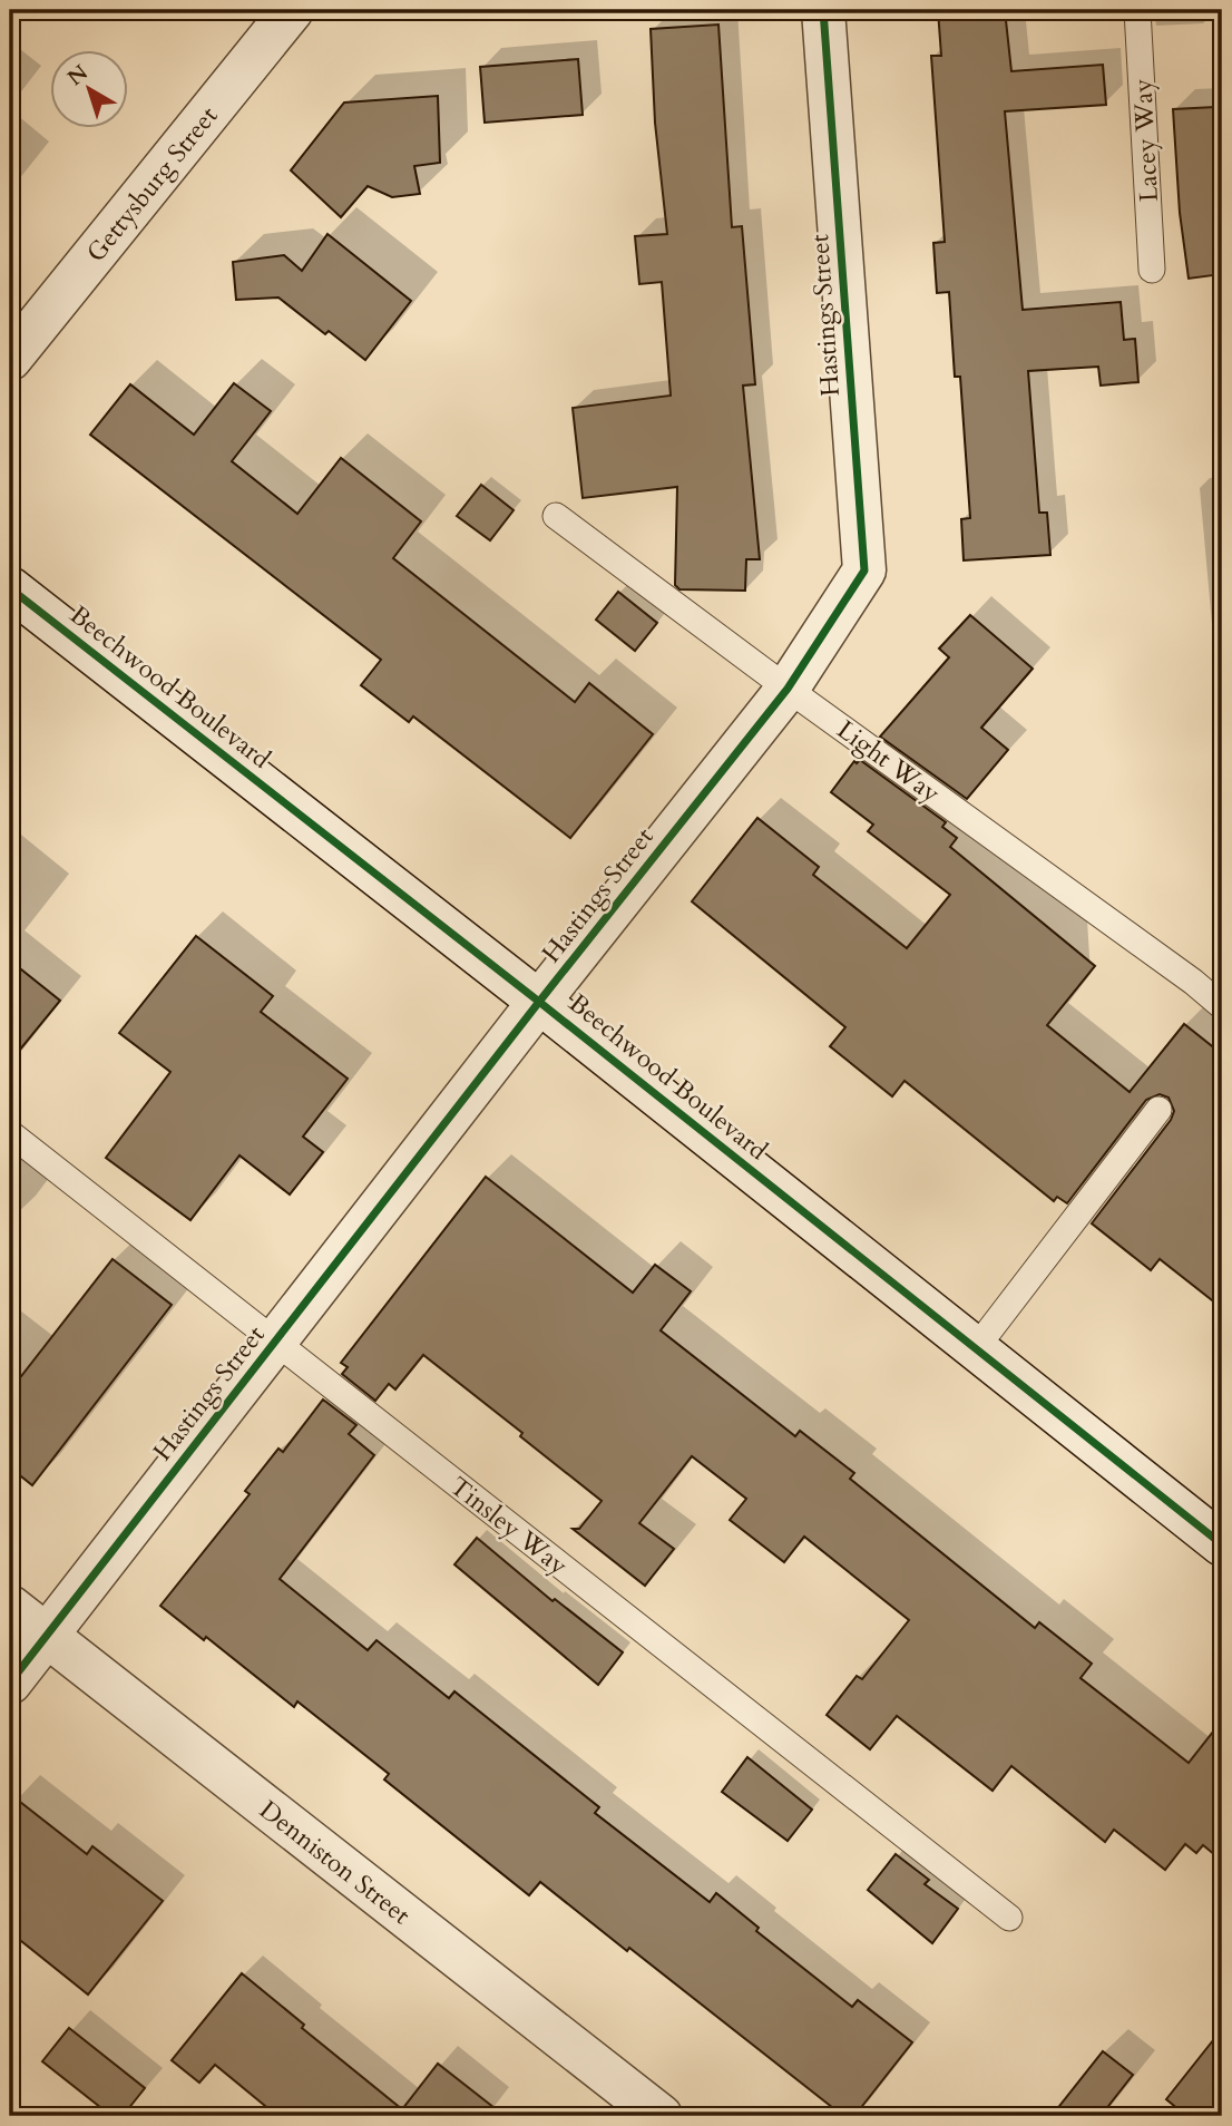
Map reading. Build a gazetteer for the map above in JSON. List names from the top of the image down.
{
  "streets": {
    "street": [
      "Gettysburg Street",
      "Hastings Street",
      "Beechwood Boulevard",
      "Denniston Street"
    ],
    "lane": ["Lacey Way", "Light Way", "Tinsley Way"]
  },
  "crossings": [
    ["Hastings Street", "Beechwood Boulevard"],
    ["Hastings Street", "Light Way"],
    ["Hastings Street", "Tinsley Way"],
    ["Hastings Street", "Denniston Street"]
  ],
  "north": "top left"
}
